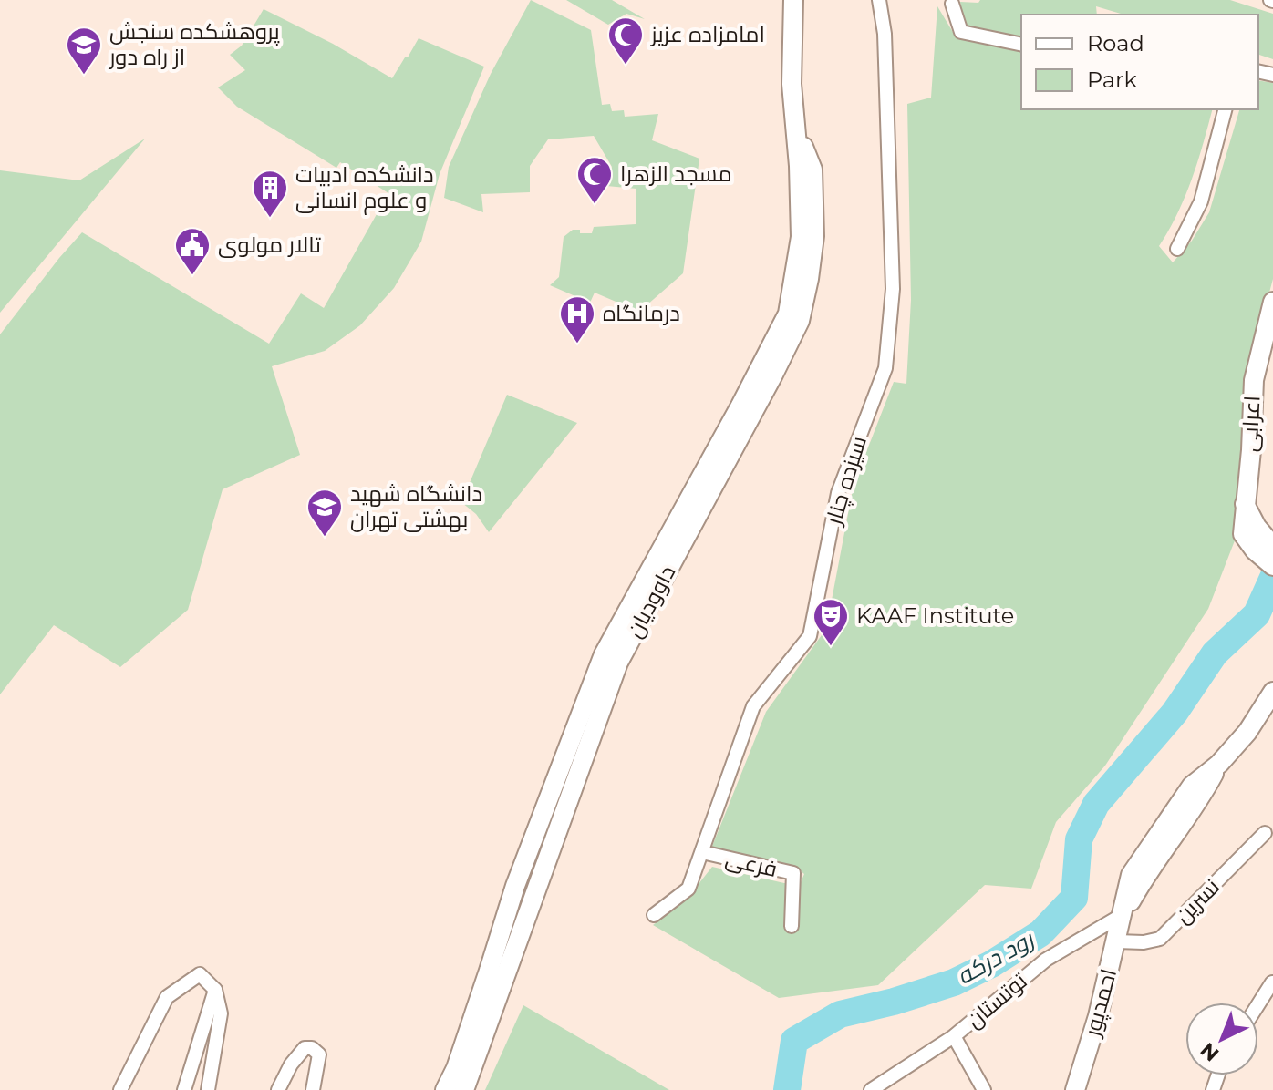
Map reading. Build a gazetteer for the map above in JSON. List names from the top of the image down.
{
  "streets": {
    "street": [
      "اعرابی",
      "سیزده چنار",
      "داوودیان",
      "فرعی",
      "نسرین",
      "توتستان",
      "احمدپور"
    ]
  },
  "crossings": [
    ["سیزده چنار", "فرعی"],
    ["نسرین", "احمدپور"],
    ["توتستان", "احمدپور"]
  ],
  "water": ["رود درکه"],
  "places": {
    "mosque": ["امامزاده عزیز", "مسجد الزهرا"],
    "school or university": ["پروهشکده سنجش از راه دور", "دانشگاه شهید بهشتی تهران"],
    "building": ["دانشکده ادبیات و علوم انسانی"],
    "public building": ["تالار مولوی"],
    "hospital": ["درمانگاه"],
    "theatre": ["KAAF Institute"]
  },
  "legend": ["Road", "Park"],
  "north": "bottom left"
}
